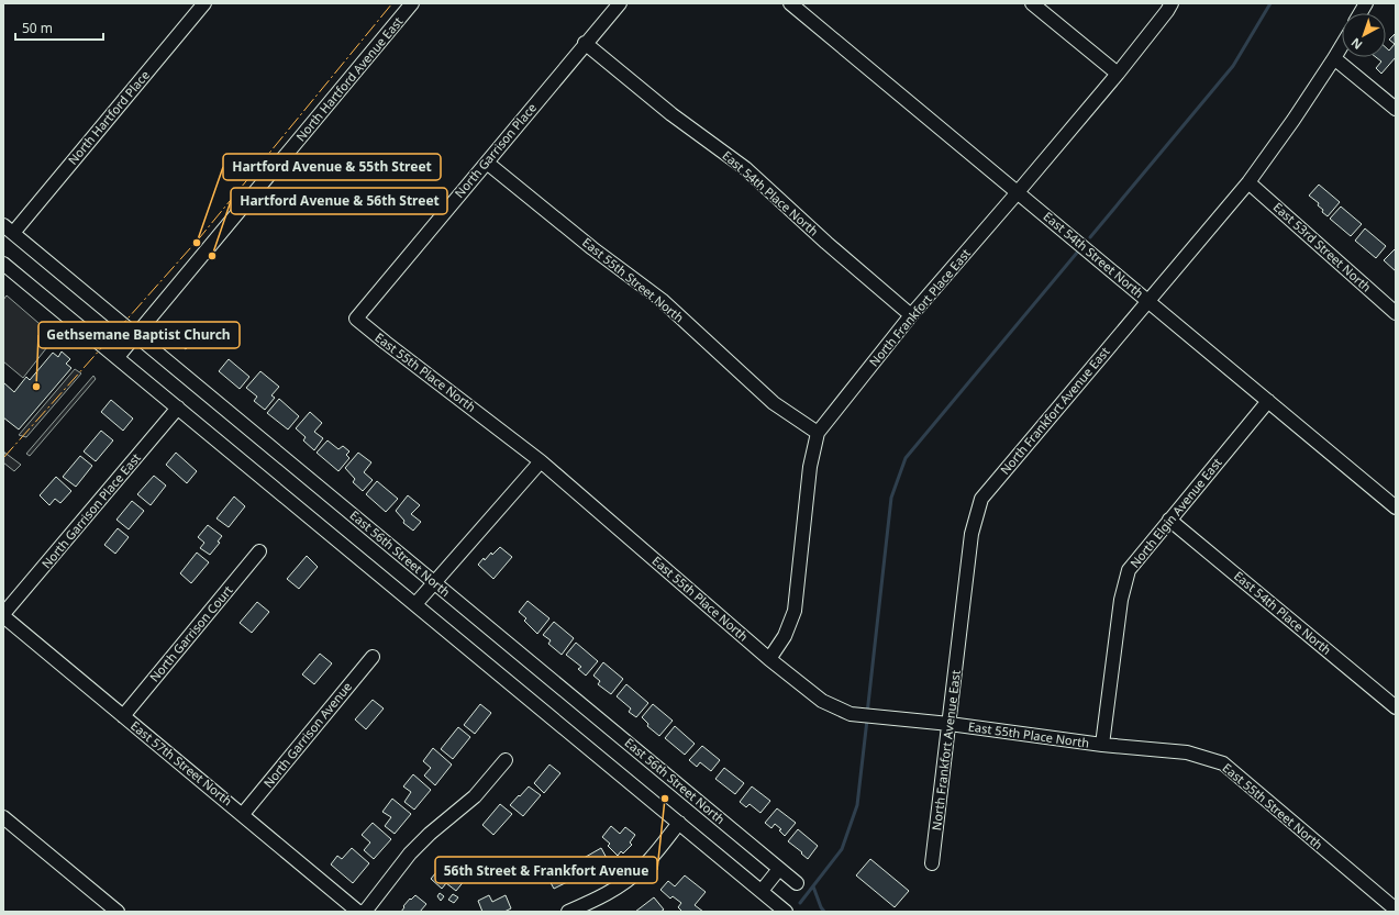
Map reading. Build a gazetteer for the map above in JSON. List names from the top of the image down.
{
  "streets": {
    "street": [
      "North Hartford Avenue East",
      "North Hartford Place",
      "North Garrison Place",
      "East 54th Place North",
      "East 53rd Street North",
      "East 54th Street North",
      "East 55th Street North",
      "North Frankfort Place East",
      "East 55th Place North",
      "North Frankfort Avenue East",
      "North Garrison Place East",
      "North Elgin Avenue East",
      "East 56th Street North",
      "North Garrison Court",
      "North Garrison Avenue",
      "East 57th Street North"
    ]
  },
  "crossings": [
    ["North Hartford Avenue East", "East 56th Street North"],
    ["North Hartford Place", "East 56th Street North"],
    ["North Garrison Place", "East 54th Place North"],
    ["North Garrison Place", "East 55th Street North"],
    ["North Garrison Place", "East 55th Place North"],
    ["East 54th Place North", "North Frankfort Place East"],
    ["East 54th Place North", "North Elgin Avenue East"],
    ["East 53rd Street North", "North Frankfort Avenue East"],
    ["East 54th Street North", "North Frankfort Place East"],
    ["East 54th Street North", "North Frankfort Avenue East"],
    ["East 54th Street North", "North Elgin Avenue East"],
    ["East 55th Street North", "North Frankfort Place East"],
    ["East 55th Street North", "East 55th Place North"],
    ["East 55th Street North", "North Elgin Avenue East"],
    ["North Frankfort Place East", "East 55th Place North"],
    ["East 55th Place North", "North Frankfort Avenue East"],
    ["East 55th Place North", "North Elgin Avenue East"],
    ["North Garrison Place East", "East 57th Street North"],
    ["North Garrison Court", "East 57th Street North"],
    ["North Garrison Avenue", "East 57th Street North"]
  ],
  "places": [
    "Hartford Avenue & 55th Street",
    "Hartford Avenue & 56th Street",
    "Gethsemane Baptist Church",
    "56th Street & Frankfort Avenue"
  ],
  "scale_bar": "50 m",
  "north": "bottom left"
}
